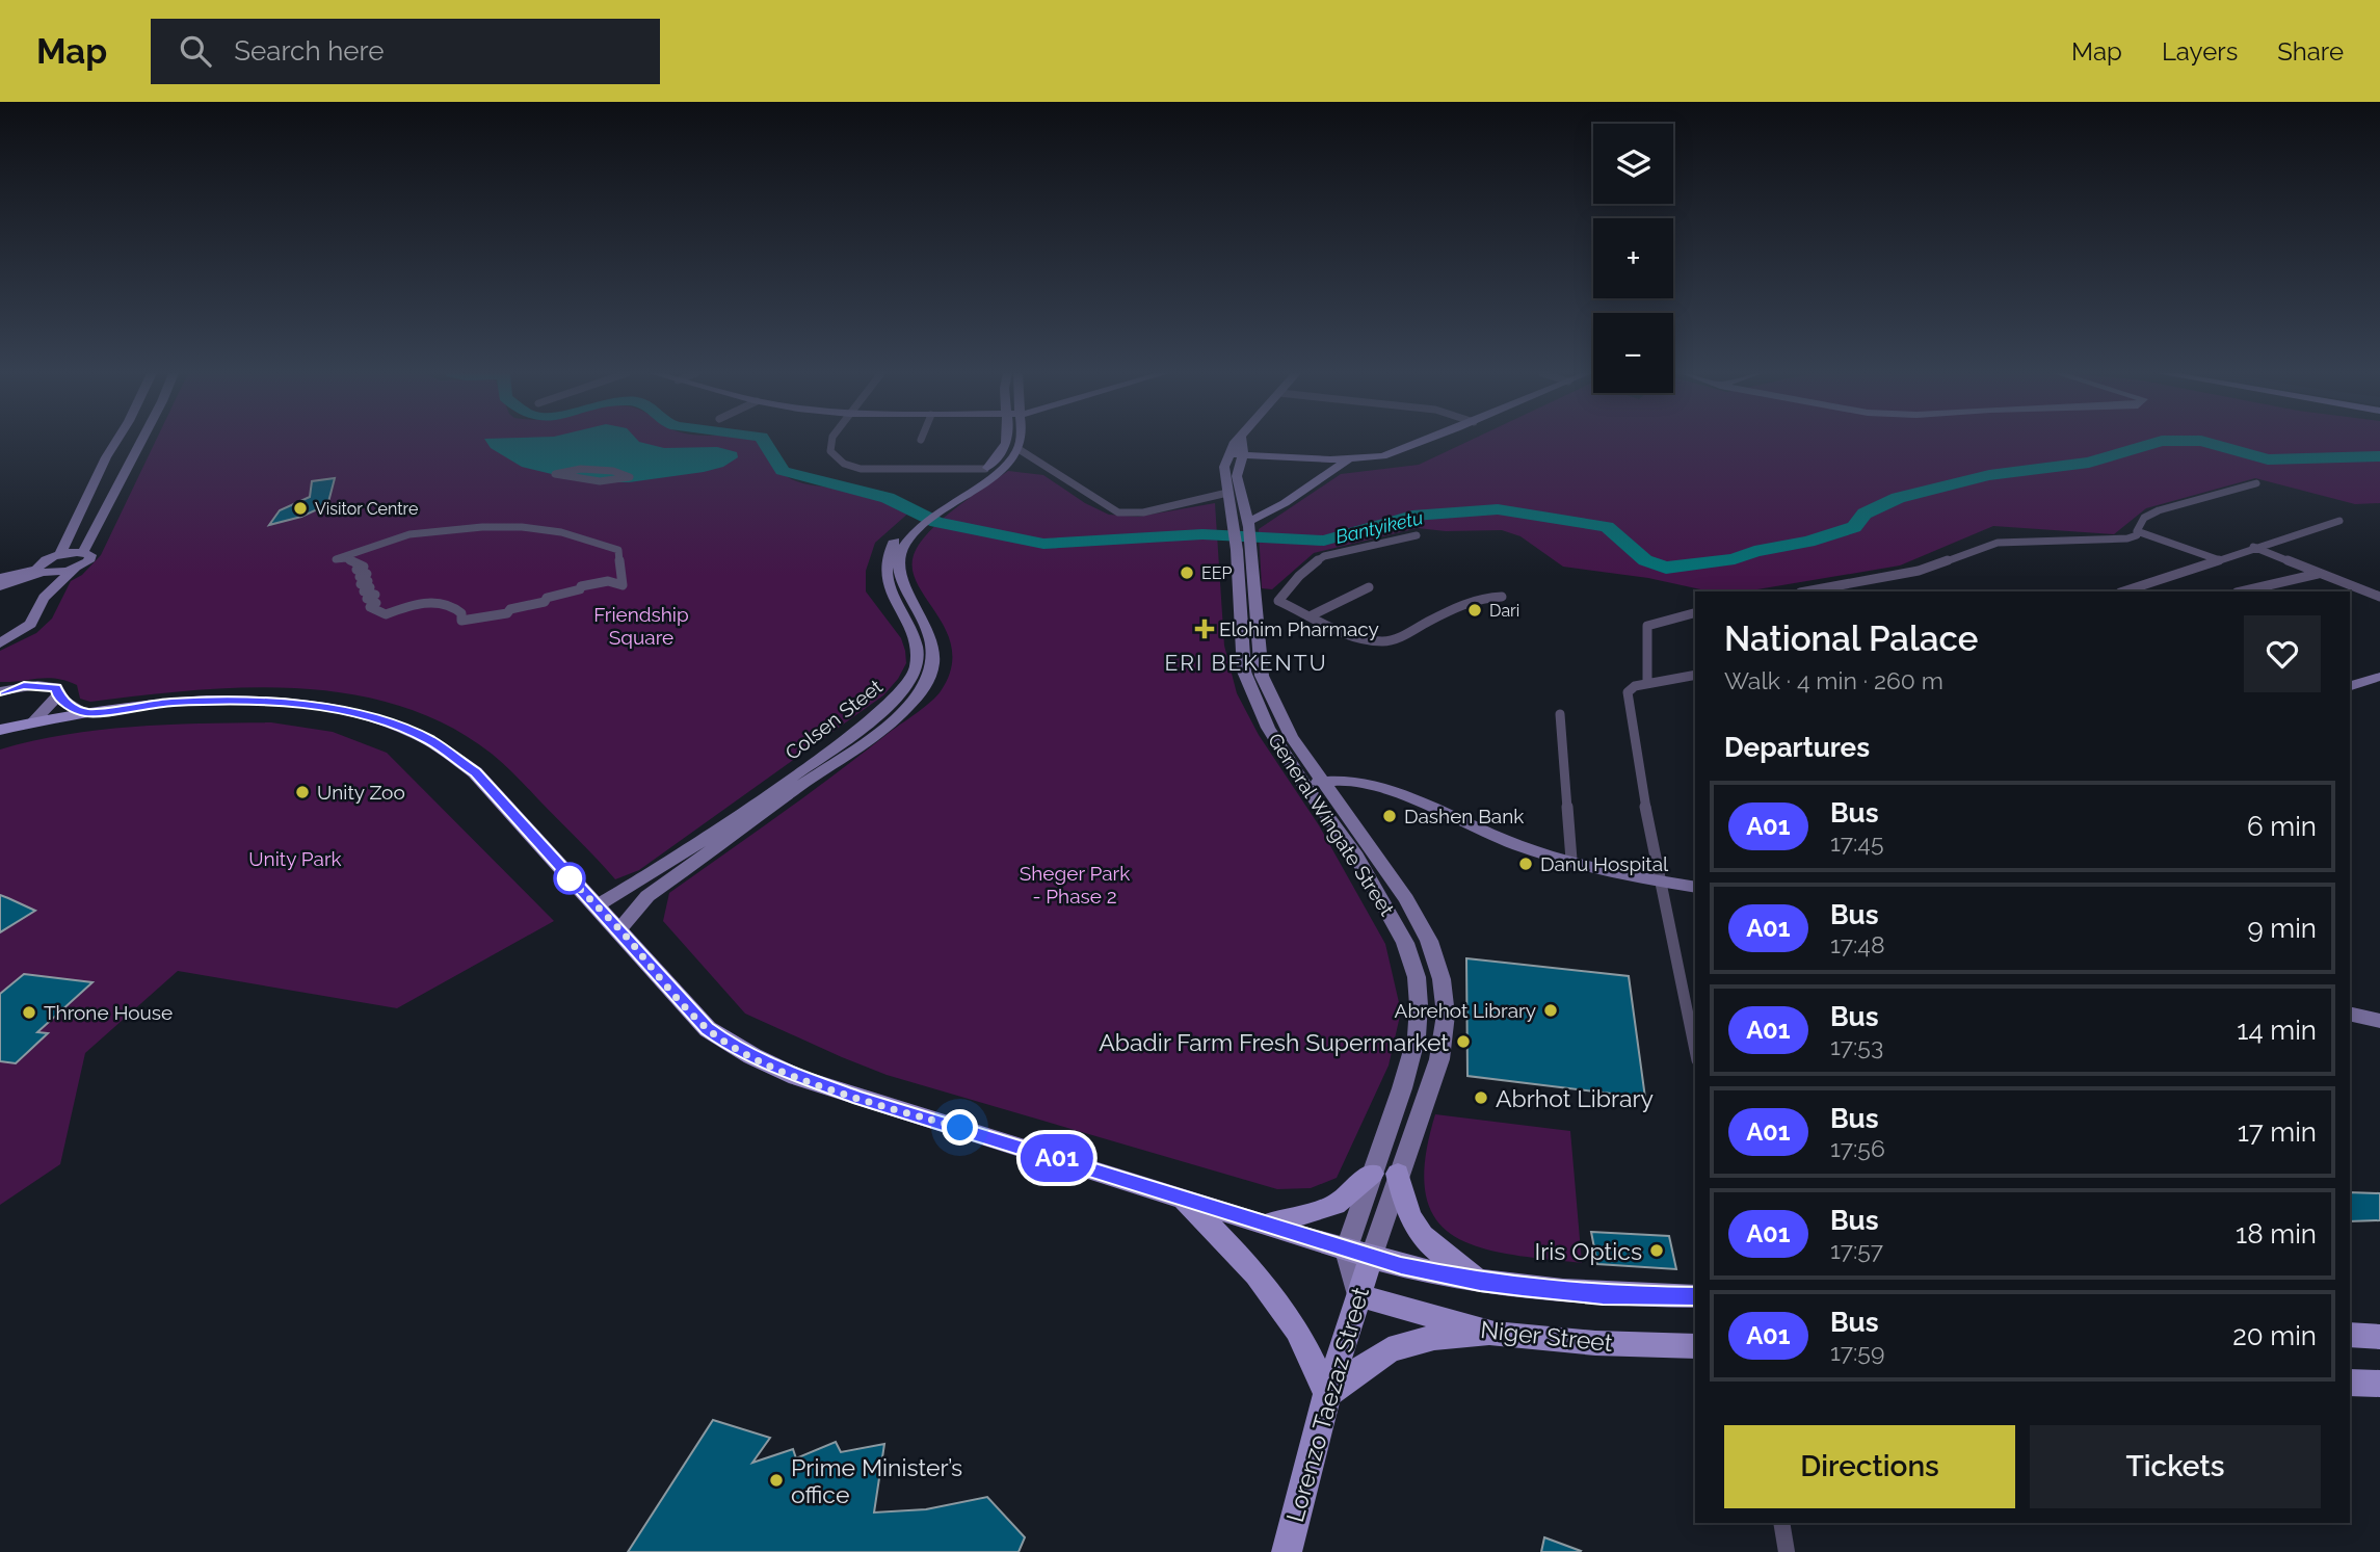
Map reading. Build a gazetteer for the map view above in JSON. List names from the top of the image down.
{
  "streets": {
    "main road": [
      "Colsen Steet",
      "General Wingate Street",
      "Niger Street",
      "Lorenzo Taezaz Street"
    ]
  },
  "crossings": [
    ["General Wingate Street", "Lorenzo Taezaz Street"],
    ["Niger Street", "Lorenzo Taezaz Street"]
  ],
  "districts": ["ERI BEKENTU"],
  "water": ["Bantyiketu"],
  "parks": ["Friendship Square", "Unity Park", "Sheger Park - Phase 2"],
  "places": {
    "other": [
      "Visitor Centre",
      "EEP",
      "Dari",
      "Unity Zoo",
      "Dashen Bank",
      "Danu Hospital",
      "Abrehot Library",
      "Throne House",
      "Abadir Farm Fresh Supermarket",
      "Abrhot Library",
      "Iris Optics",
      "Prime Minister’s office"
    ],
    "health": ["Elohim Pharmacy"]
  },
  "lines": ["bus line A01"],
  "page": {
    "header": "Map",
    "search": "Search here",
    "nav": ["Map", "Layers", "Share"],
    "on_map": "A01",
    "map_buttons": ["+", "−"],
    "heading": [
      ["National Palace", "Walk · 4 min · 260 m"],
      "Departures"
    ],
    "list": [
      {
        "mark": "A01",
        "name": "Bus",
        "note": "17:45",
        "value": "6 min"
      },
      {
        "mark": "A01",
        "name": "Bus",
        "note": "17:48",
        "value": "9 min"
      },
      {
        "mark": "A01",
        "name": "Bus",
        "note": "17:53",
        "value": "14 min"
      },
      {
        "mark": "A01",
        "name": "Bus",
        "note": "17:56",
        "value": "17 min"
      },
      {
        "mark": "A01",
        "name": "Bus",
        "note": "17:57",
        "value": "18 min"
      },
      {
        "mark": "A01",
        "name": "Bus",
        "note": "17:59",
        "value": "20 min"
      }
    ],
    "buttons": ["Directions", "Tickets"]
  }
}
